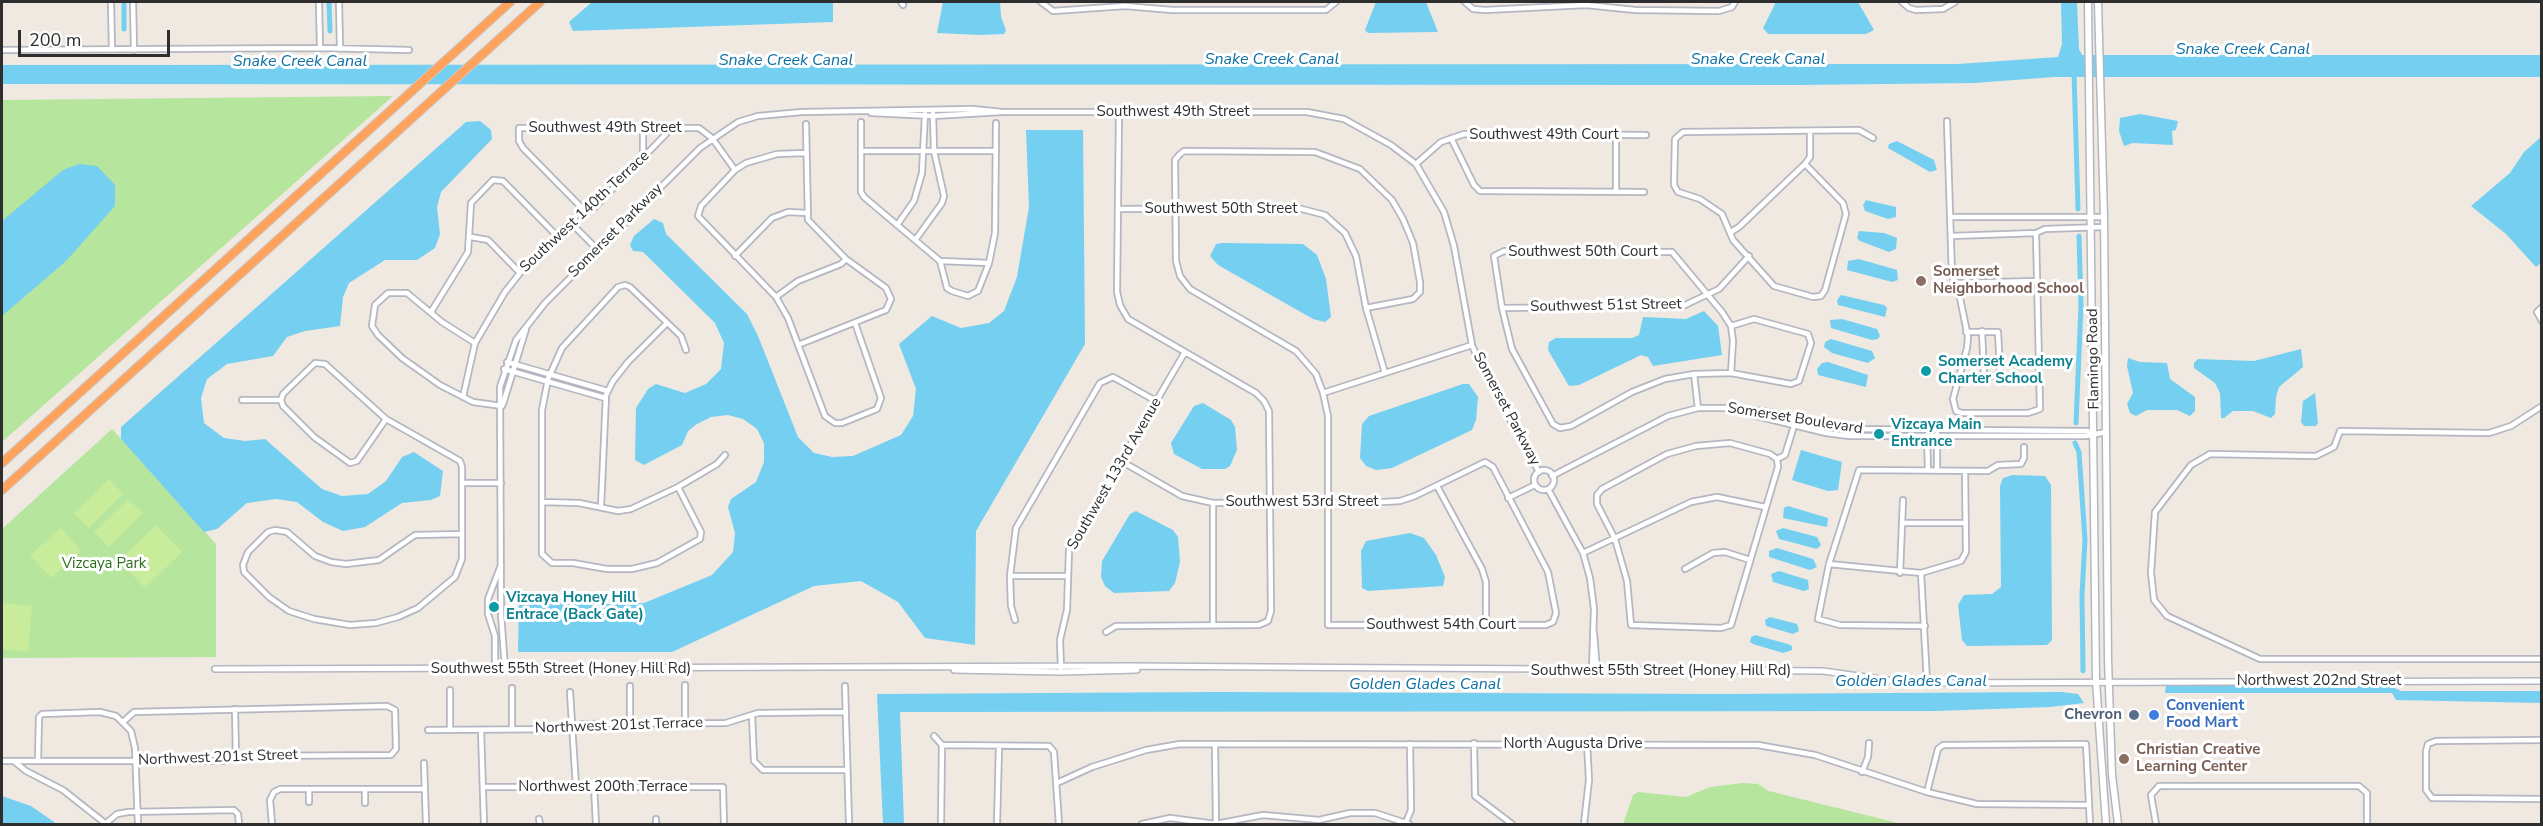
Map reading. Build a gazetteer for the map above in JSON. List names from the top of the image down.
{
  "streets": {
    "main road": ["Flamingo Road"],
    "street": [
      "Southwest 49th Street",
      "Southwest 49th Court",
      "Southwest 50th Street",
      "Southwest 140th Terrace",
      "Somerset Parkway",
      "Southwest 50th Court",
      "Southwest 51st Street",
      "Somerset Boulevard",
      "Southwest 133rd Avenue",
      "Southwest 53rd Street",
      "Southwest 54th Court",
      "Southwest 55th Street (Honey Hill Rd)",
      "Northwest 202nd Street",
      "Northwest 201st Terrace",
      "North Augusta Drive",
      "Northwest 201st Street",
      "Northwest 200th Terrace"
    ]
  },
  "crossings": [
    ["Southwest 49th Street", "Southwest 49th Court"],
    ["Southwest 49th Street", "Southwest 140th Terrace"],
    ["Southwest 49th Street", "Somerset Parkway"],
    ["Southwest 49th Court", "Somerset Parkway"],
    ["Somerset Parkway", "Somerset Boulevard"],
    ["Somerset Parkway", "Southwest 55th Street (Honey Hill Rd)"],
    ["Southwest 50th Court", "Southwest 51st Street"],
    ["Flamingo Road", "Somerset Boulevard"],
    ["Flamingo Road", "Southwest 55th Street (Honey Hill Rd)"],
    ["Flamingo Road", "Northwest 202nd Street"],
    ["Southwest 133rd Avenue", "Southwest 53rd Street"],
    ["Southwest 133rd Avenue", "Southwest 55th Street (Honey Hill Rd)"],
    ["Southwest 53rd Street", "Southwest 54th Court"],
    ["Southwest 55th Street (Honey Hill Rd)", "Northwest 202nd Street"]
  ],
  "water": ["Snake Creek Canal", "Golden Glades Canal"],
  "parks": ["Vizcaya Park"],
  "places": [
    "Somerset Neighborhood School",
    "Somerset Academy Charter School",
    "Vizcaya Main Entrance",
    "Vizcaya Honey Hill Entrace (Back Gate)",
    "Chevron",
    "Convenient Food Mart",
    "Christian Creative Learning Center"
  ],
  "scale_bar": "200 m"
}
